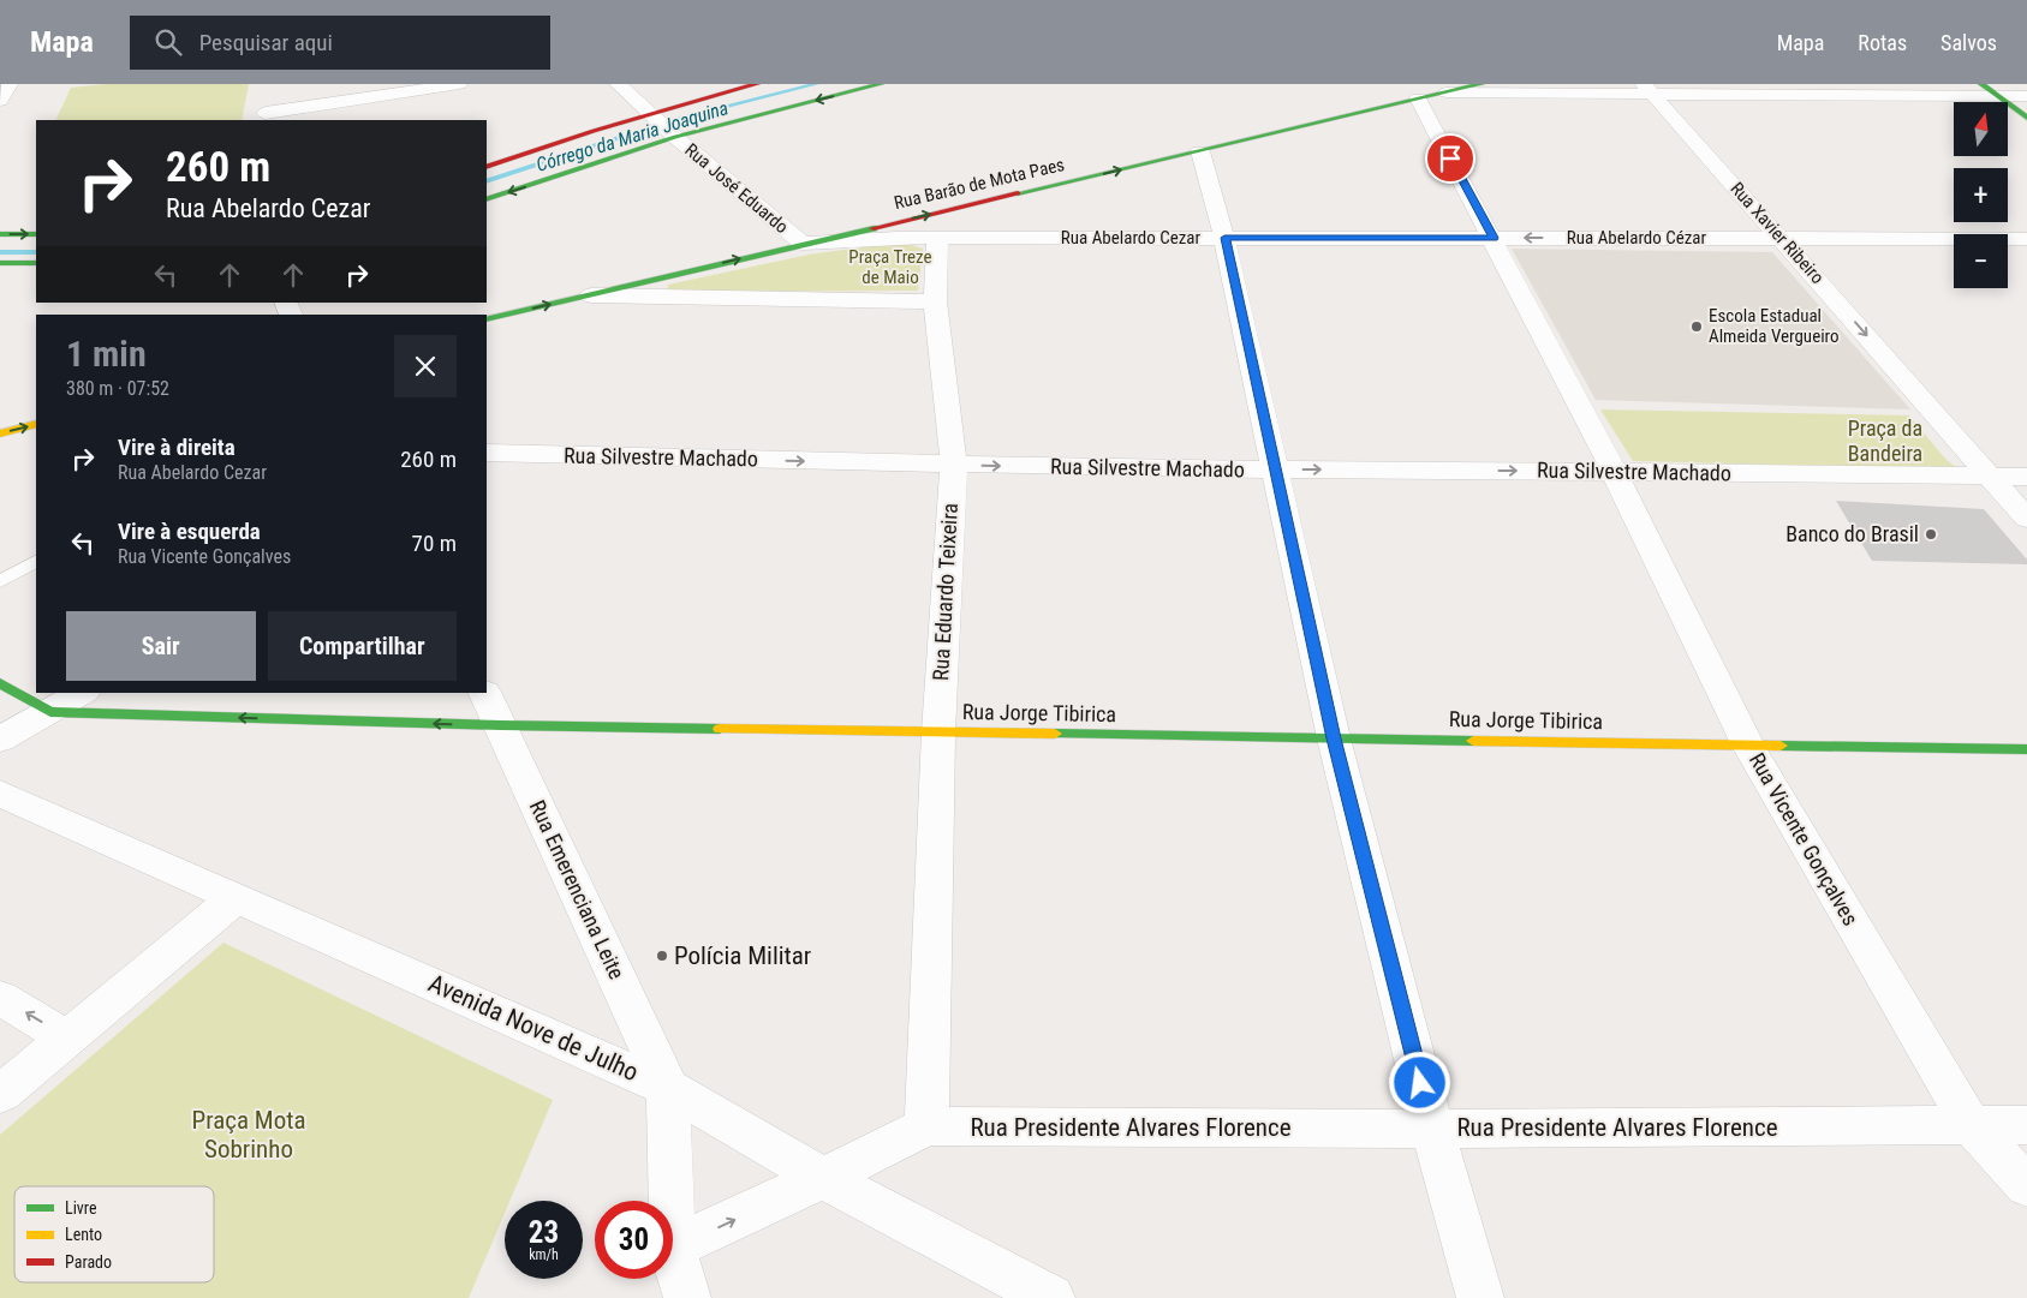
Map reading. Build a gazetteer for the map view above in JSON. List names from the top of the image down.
{
  "streets": {
    "main road": ["Rua Barão de Mota Paes", "Rua Jorge Tibirica"],
    "street": [
      "Rua José Eduardo",
      "Rua Xavier Ribeiro",
      "Rua Abelardo Cezar",
      "Rua Abelardo Cézar",
      "Rua Silvestre Machado",
      "Rua Eduardo Teixeira",
      "Rua Vicente Gonçalves",
      "Rua Emerenciana Leite",
      "Avenida Nove de Julho",
      "Rua Presidente Alvares Florence"
    ]
  },
  "crossings": [
    ["Rua Barão de Mota Paes", "Rua José Eduardo"],
    ["Rua Barão de Mota Paes", "Rua Abelardo Cezar"],
    ["Rua José Eduardo", "Rua Abelardo Cezar"],
    ["Rua Xavier Ribeiro", "Rua Abelardo Cézar"],
    ["Rua Xavier Ribeiro", "Rua Silvestre Machado"],
    ["Rua Abelardo Cezar", "Rua Abelardo Cézar"],
    ["Rua Abelardo Cezar", "Rua Eduardo Teixeira"],
    ["Rua Silvestre Machado", "Rua Eduardo Teixeira"],
    ["Rua Silvestre Machado", "Rua Vicente Gonçalves"],
    ["Rua Eduardo Teixeira", "Rua Jorge Tibirica"],
    ["Rua Eduardo Teixeira", "Rua Presidente Alvares Florence"],
    ["Rua Jorge Tibirica", "Rua Vicente Gonçalves"],
    ["Rua Jorge Tibirica", "Rua Emerenciana Leite"],
    ["Rua Vicente Gonçalves", "Rua Presidente Alvares Florence"],
    ["Rua Emerenciana Leite", "Avenida Nove de Julho"],
    ["Avenida Nove de Julho", "Rua Presidente Alvares Florence"]
  ],
  "one_way": ["Rua Barão de Mota Paes", "Rua Xavier Ribeiro"],
  "water": ["Córrego da Maria Joaquina"],
  "parks": ["Praça Treze de Maio", "Praça da Bandeira", "Praça Mota Sobrinho"],
  "places": ["Escola Estadual Almeida Vergueiro", "Banco do Brasil", "Polícia Militar"],
  "legend": ["Livre", "Lento", "Parado"],
  "north": "top",
  "page": {
    "header": "Mapa",
    "search": "Pesquisar aqui",
    "nav": ["Mapa", "Rotas", "Salvos"],
    "map_buttons": ["+", "−"],
    "turn": ["260 m", "Rua Abelardo Cezar"],
    "heading": ["1 min", "380 m · 07:52"],
    "list": [
      {
        "name": "Vire à direita",
        "note": "Rua Abelardo Cezar",
        "value": "260 m"
      },
      {
        "name": "Vire à esquerda",
        "note": "Rua Vicente Gonçalves",
        "value": "70 m"
      }
    ],
    "buttons": ["Sair", "Compartilhar"],
    "speed": "23 km/h",
    "limit": "30"
  }
}
